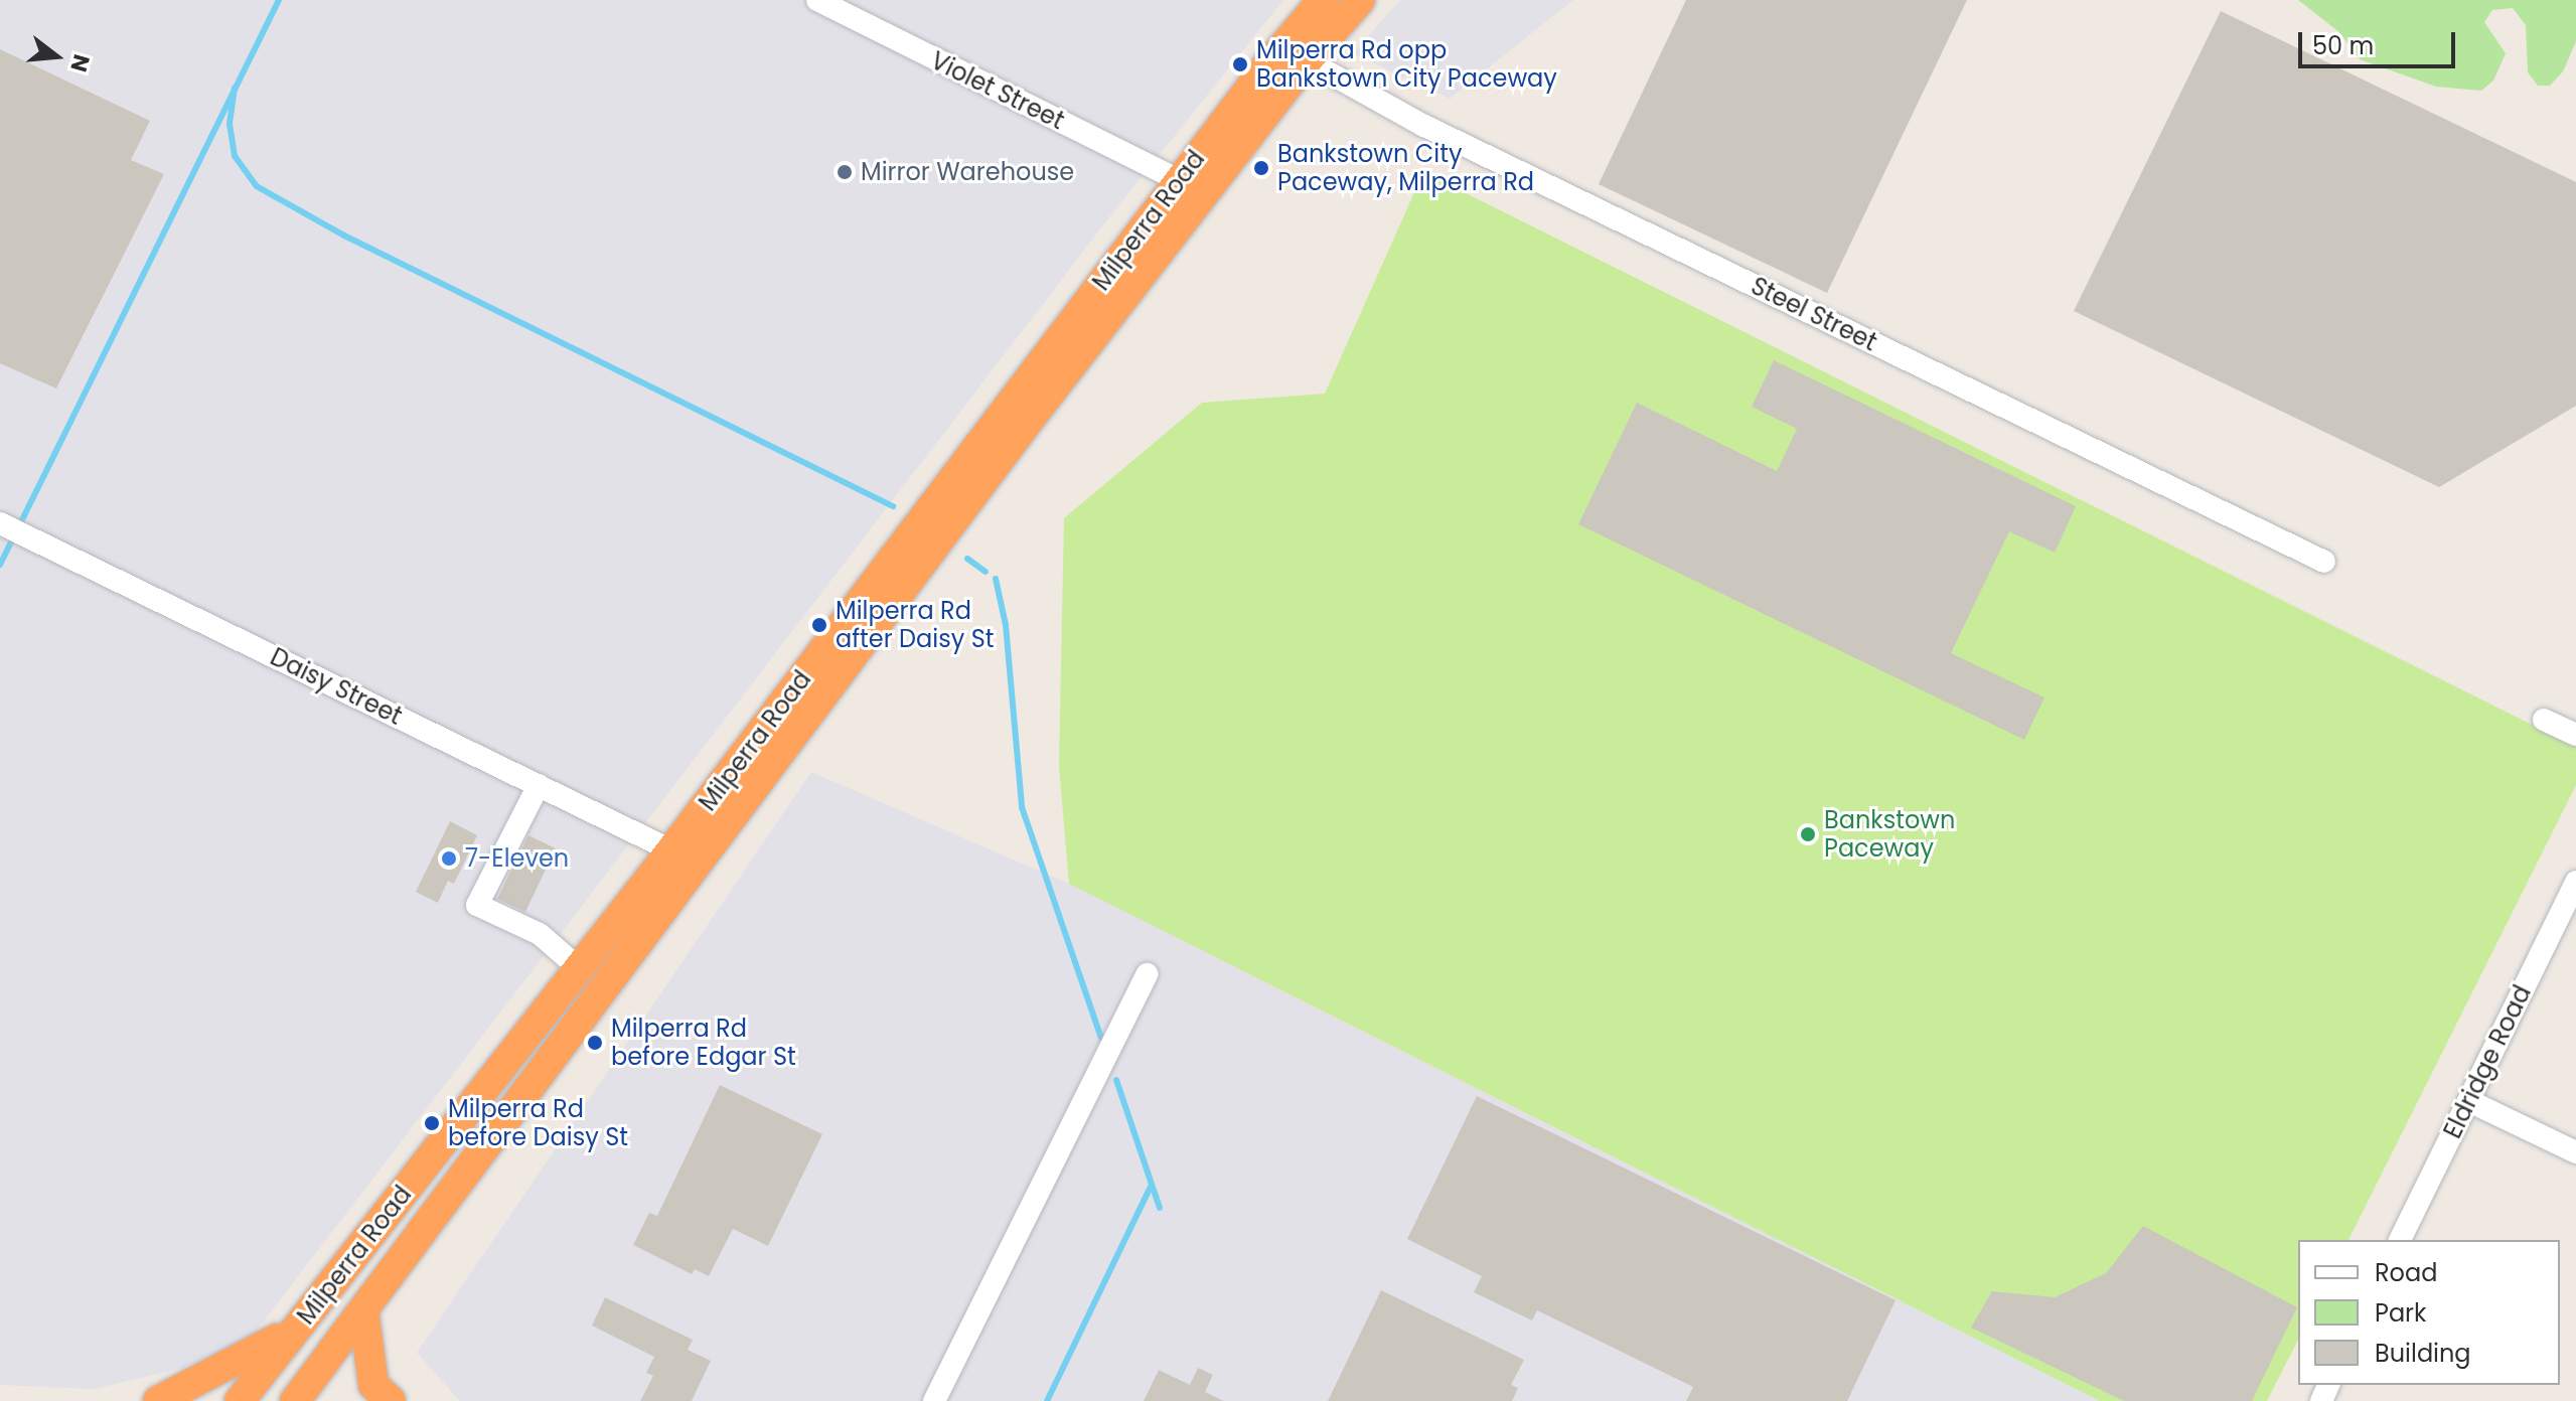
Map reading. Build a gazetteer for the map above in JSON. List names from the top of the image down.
{
  "streets": {
    "highway": ["Milperra Road"],
    "street": [
      "Violet Street",
      "Steel Street",
      "Daisy Street",
      "Eldridge Road"
    ]
  },
  "crossings": [
    ["Violet Street", "Milperra Road"],
    ["Milperra Road", "Steel Street"],
    ["Milperra Road", "Daisy Street"]
  ],
  "places": [
    "Milperra Rd opp Bankstown City Paceway",
    "Bankstown City Paceway, Milperra Rd",
    "Mirror Warehouse",
    "Milperra Rd after Daisy St",
    "Bankstown Paceway",
    "7-Eleven",
    "Milperra Rd before Edgar St",
    "Milperra Rd before Daisy St"
  ],
  "legend": ["Road", "Park", "Building"],
  "scale_bar": "50 m",
  "north": "right"
}
